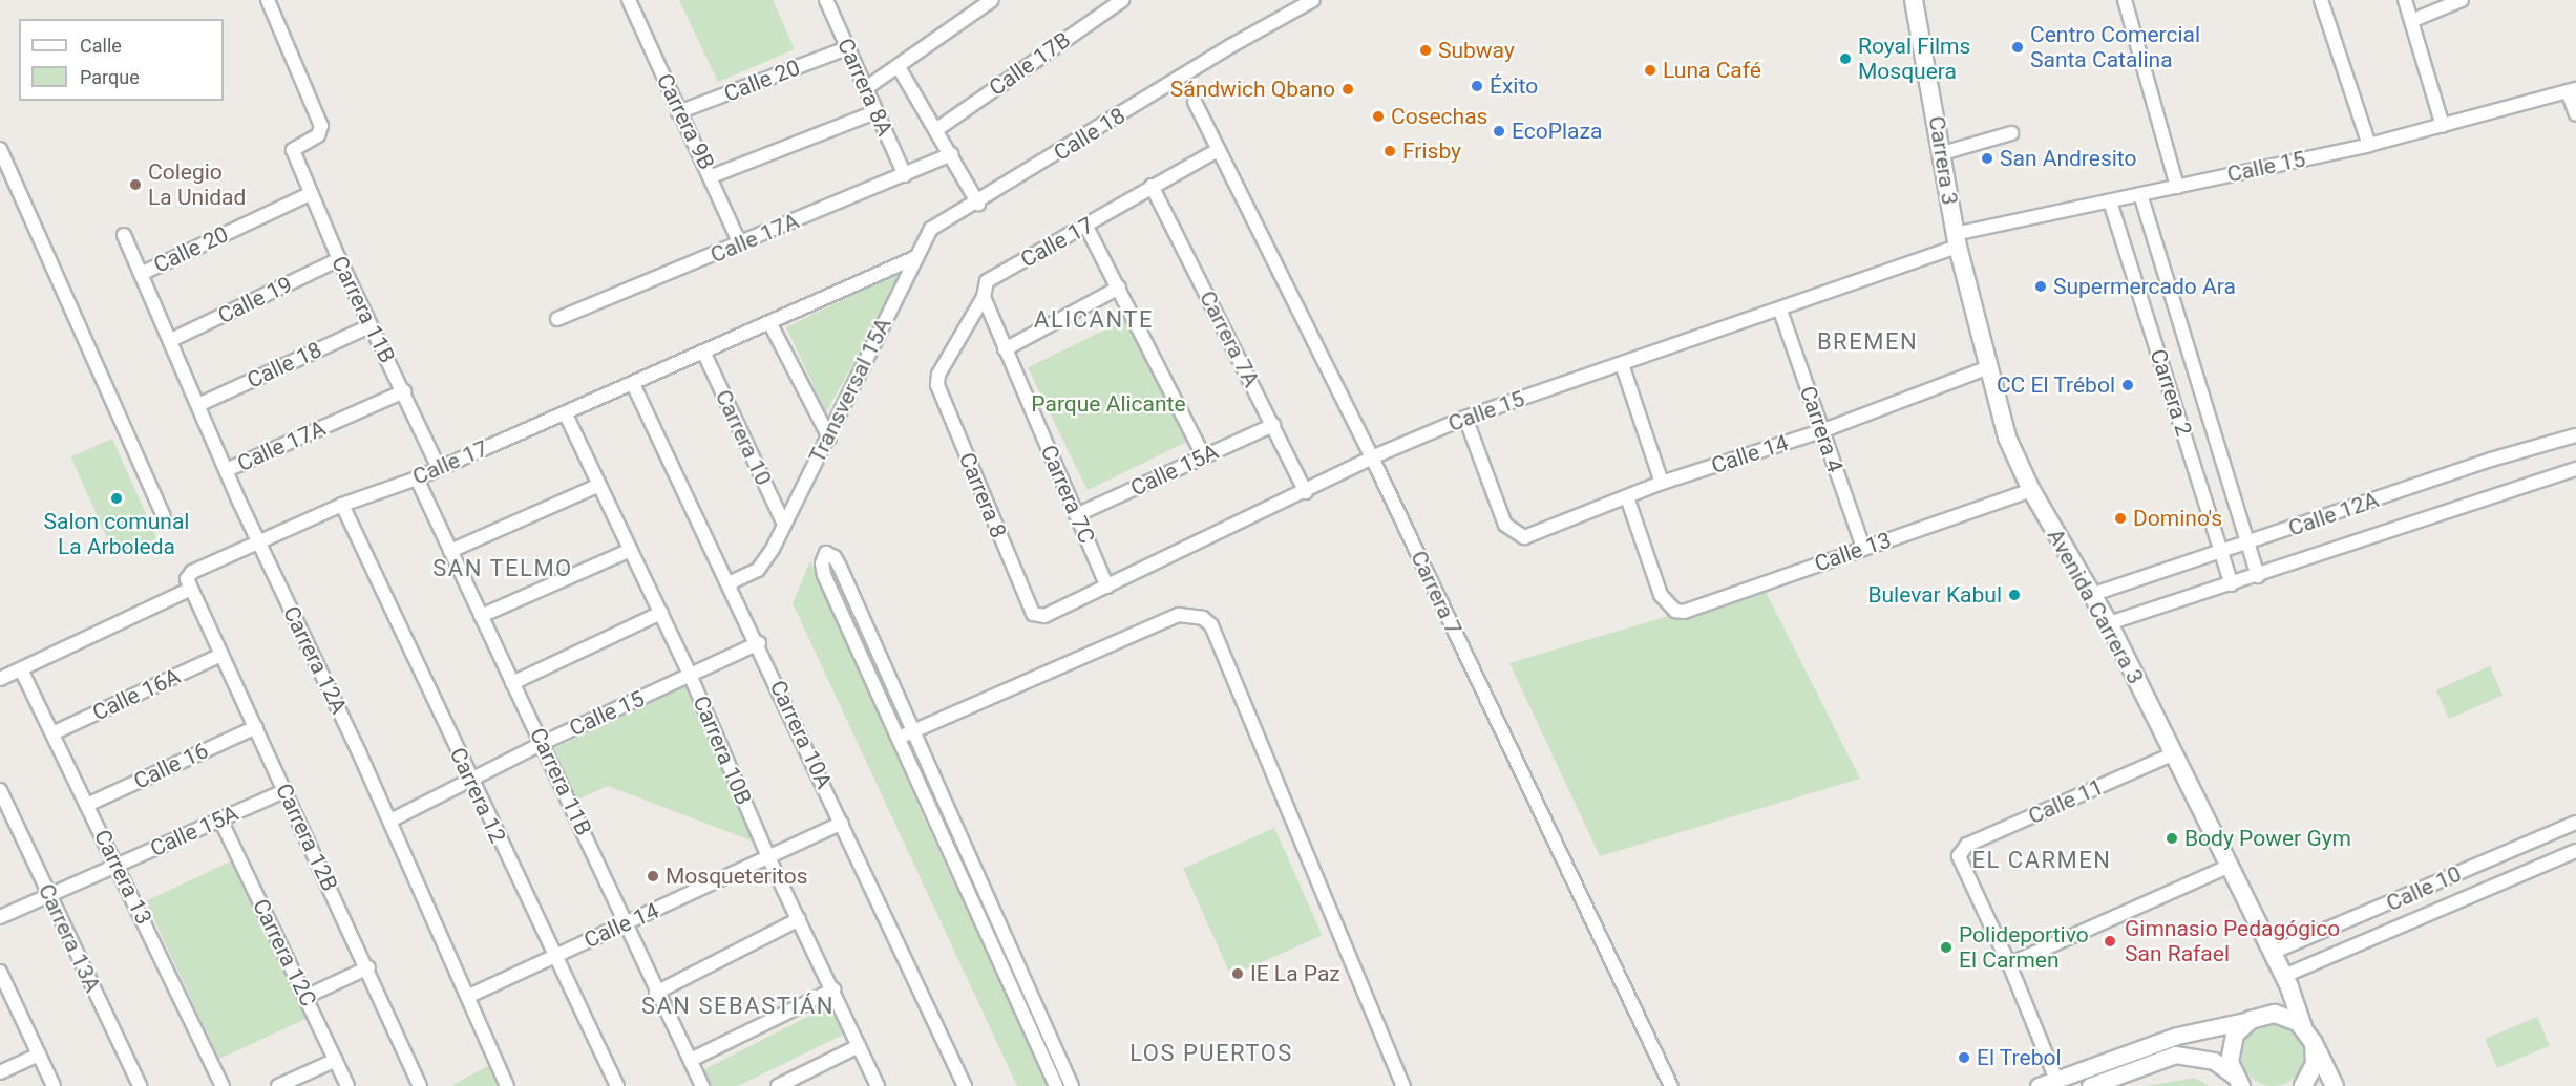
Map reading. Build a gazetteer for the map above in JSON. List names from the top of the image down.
{
  "streets": {
    "main road": ["Carrera 3", "Avenida Carrera 3"],
    "street": [
      "Calle 17B",
      "Calle 20",
      "Carrera 8A",
      "Carrera 9B",
      "Calle 18",
      "Calle 15",
      "Calle 17A",
      "Calle 17",
      "Calle 19",
      "Carrera 11B",
      "Carrera 7A",
      "Transversal 15A",
      "Carrera 2",
      "Carrera 4",
      "Carrera 10",
      "Calle 14",
      "Calle 15A",
      "Carrera 7C",
      "Carrera 8",
      "Calle 12A",
      "Calle 13",
      "Carrera 7",
      "Carrera 12A",
      "Calle 16A",
      "Carrera 10A",
      "Carrera 10B",
      "Calle 16",
      "Carrera 12",
      "Calle 11",
      "Carrera 12B",
      "Carrera 13",
      "Calle 10",
      "Carrera 13A",
      "Carrera 12C"
    ]
  },
  "crossings": [
    ["Calle 20", "Carrera 8A"],
    ["Calle 20", "Carrera 9B"],
    ["Calle 20", "Carrera 11B"],
    ["Calle 20", "Carrera 12A"],
    ["Carrera 8A", "Calle 17A"],
    ["Carrera 9B", "Calle 17A"],
    ["Calle 18", "Carrera 11B"],
    ["Calle 18", "Transversal 15A"],
    ["Calle 18", "Carrera 12A"],
    ["Carrera 3", "Calle 15"],
    ["Carrera 3", "Avenida Carrera 3"],
    ["Calle 15", "Carrera 11B"],
    ["Calle 15", "Carrera 7A"],
    ["Calle 15", "Carrera 2"],
    ["Calle 15", "Carrera 4"],
    ["Calle 15", "Calle 14"],
    ["Calle 15", "Carrera 7C"],
    ["Calle 15", "Carrera 8"],
    ["Calle 15", "Carrera 7"],
    ["Calle 15", "Avenida Carrera 3"],
    ["Calle 15", "Carrera 12A"],
    ["Calle 15", "Carrera 10A"],
    ["Calle 15", "Carrera 10B"],
    ["Calle 15", "Carrera 12"],
    ["Calle 17A", "Carrera 11B"],
    ["Calle 17A", "Carrera 12A"],
    ["Calle 17", "Carrera 11B"],
    ["Calle 17", "Carrera 7A"],
    ["Calle 17", "Transversal 15A"],
    ["Calle 17", "Carrera 10"],
    ["Calle 17", "Carrera 7C"],
    ["Calle 17", "Carrera 8"],
    ["Calle 17", "Carrera 7"],
    ["Calle 17", "Carrera 12A"],
    ["Calle 17", "Carrera 10A"],
    ["Calle 17", "Carrera 10B"],
    ["Calle 17", "Carrera 12"],
    ["Calle 17", "Carrera 12B"],
    ["Calle 19", "Carrera 11B"],
    ["Calle 19", "Carrera 12A"],
    ["Carrera 11B", "Calle 14"],
    ["Carrera 7A", "Calle 15A"],
    ["Transversal 15A", "Carrera 10"],
    ["Transversal 15A", "Carrera 10A"],
    ["Carrera 2", "Calle 12A"],
    ["Carrera 4", "Calle 14"],
    ["Carrera 4", "Calle 13"],
    ["Calle 14", "Calle 13"],
    ["Calle 14", "Avenida Carrera 3"],
    ["Calle 14", "Carrera 12A"],
    ["Calle 14", "Carrera 10A"],
    ["Calle 14", "Carrera 10B"],
    ["Calle 14", "Carrera 12"],
    ["Calle 15A", "Carrera 7C"],
    ["Calle 15A", "Carrera 12B"],
    ["Calle 15A", "Carrera 13"],
    ["Calle 15A", "Carrera 13A"],
    ["Calle 15A", "Carrera 12C"],
    ["Calle 12A", "Avenida Carrera 3"],
    ["Calle 13", "Avenida Carrera 3"],
    ["Avenida Carrera 3", "Calle 11"],
    ["Avenida Carrera 3", "Calle 10"],
    ["Calle 16A", "Carrera 12B"],
    ["Calle 16A", "Carrera 13"],
    ["Calle 16", "Carrera 12B"],
    ["Calle 16", "Carrera 13"]
  ],
  "districts": [
    "ALICANTE",
    "BREMEN",
    "SAN TELMO",
    "EL CARMEN",
    "SAN SEBASTIÁN",
    "LOS PUERTOS"
  ],
  "parks": ["Parque Alicante"],
  "places": [
    "Centro Comercial Santa Catalina",
    "Subway",
    "Royal Films Mosquera",
    "Luna Café",
    "Éxito",
    "Sándwich Qbano",
    "Cosechas",
    "EcoPlaza",
    "Frisby",
    "San Andresito",
    "Colegio La Unidad",
    "Supermercado Ara",
    "CC El Trébol",
    "Salon comunal La Arboleda",
    "Domino's",
    "Bulevar Kabul",
    "Body Power Gym",
    "Mosqueteritos",
    "Gimnasio Pedagógico San Rafael",
    "Polideportivo El Carmen",
    "IE La Paz",
    "El Trebol"
  ],
  "legend": ["Calle", "Parque"]
}
